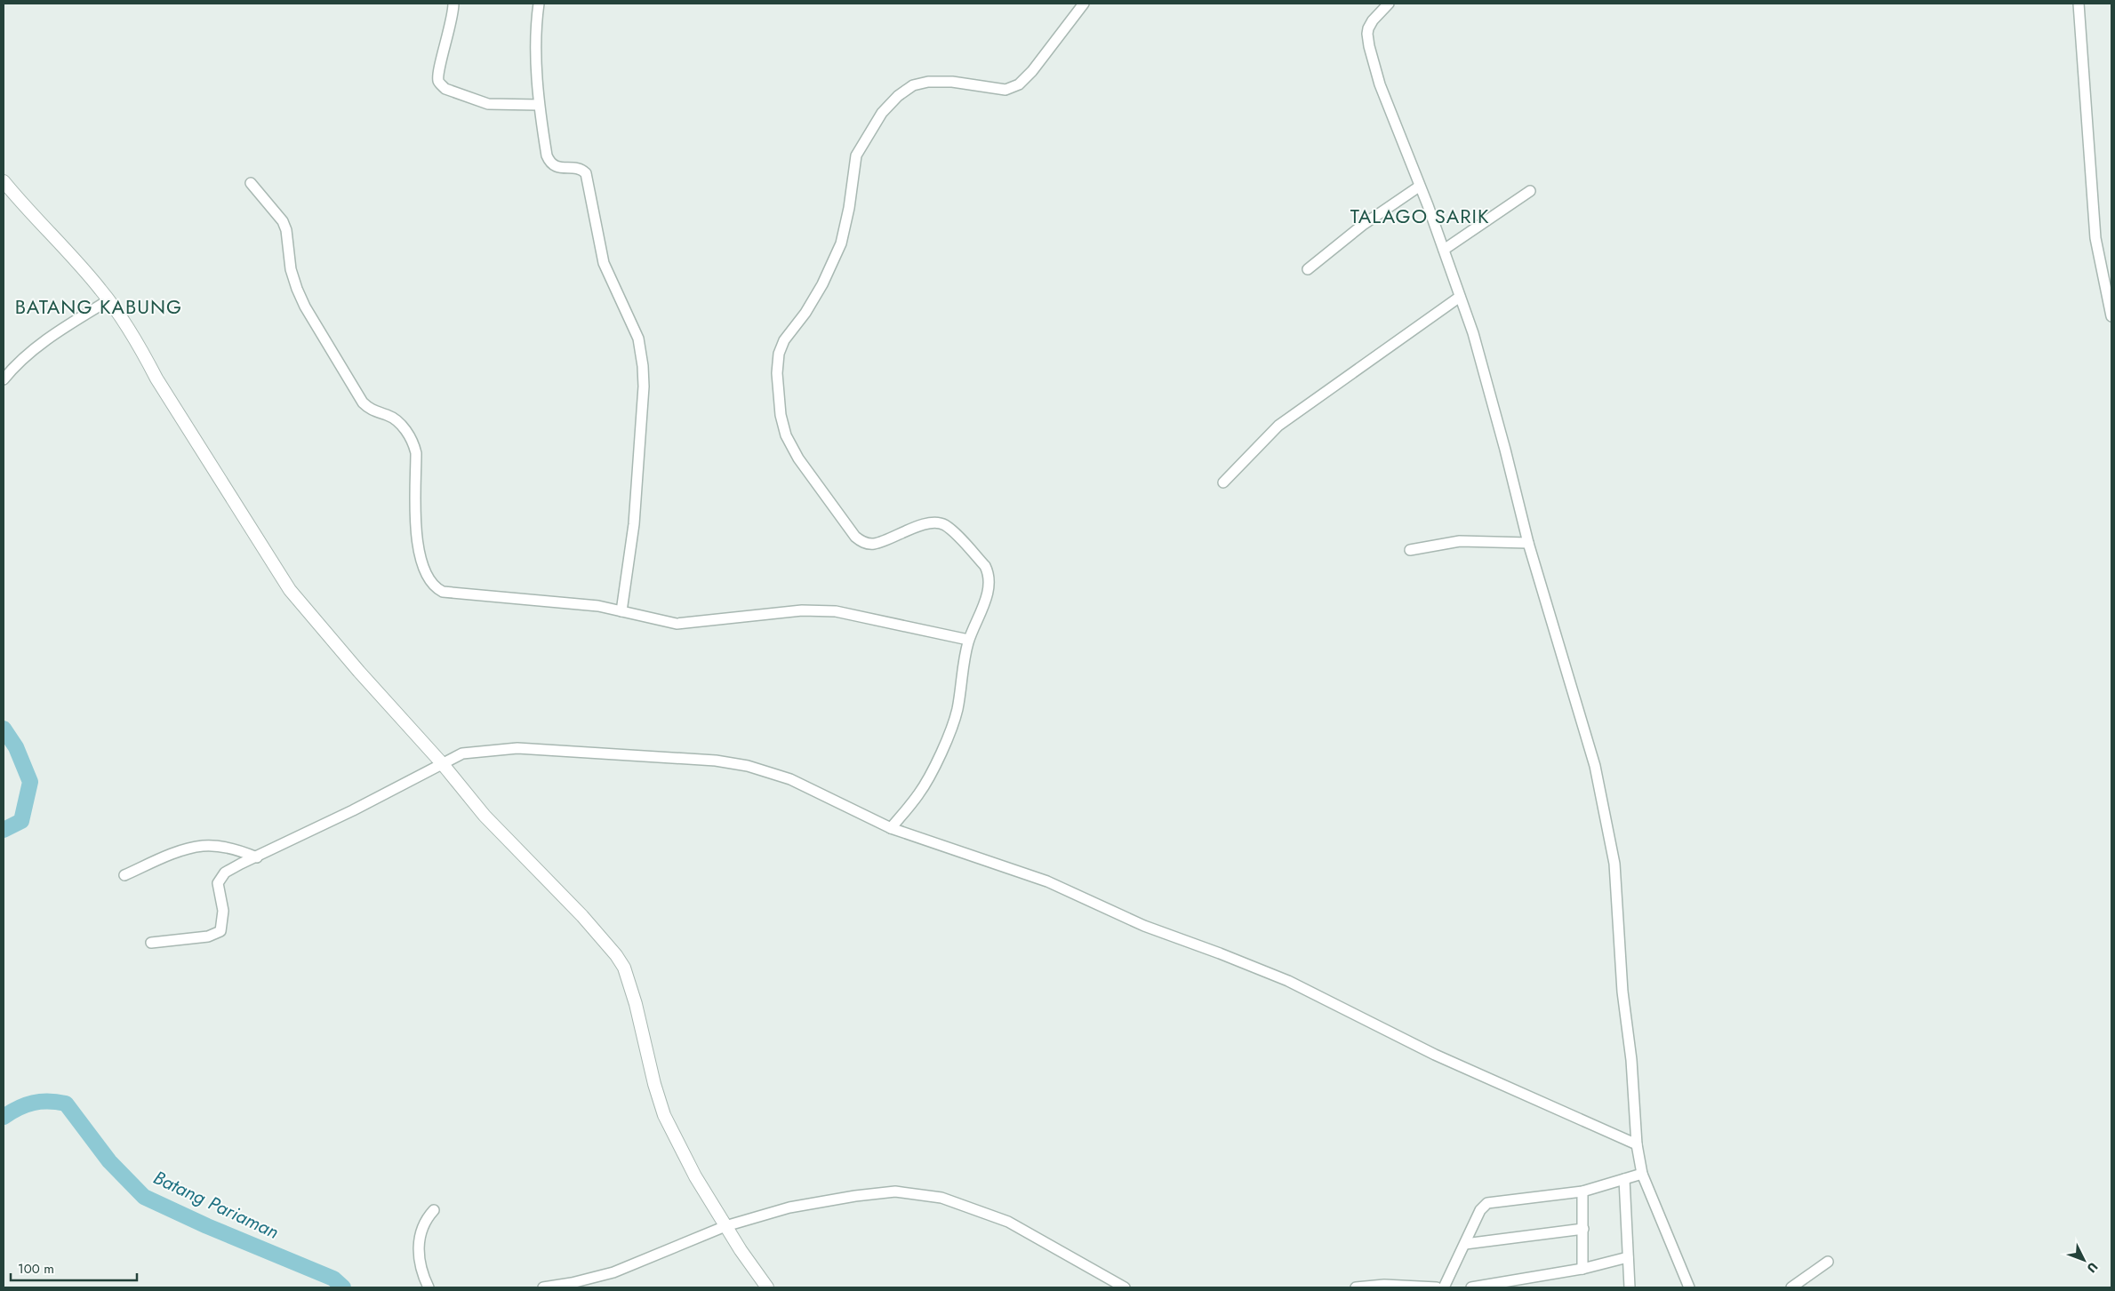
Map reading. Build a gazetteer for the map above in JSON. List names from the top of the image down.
{
  "districts": ["TALAGO SARIK", "BATANG KABUNG"],
  "water": ["Batang Pariaman"],
  "scale_bar": "100 m",
  "north": "bottom right"
}
